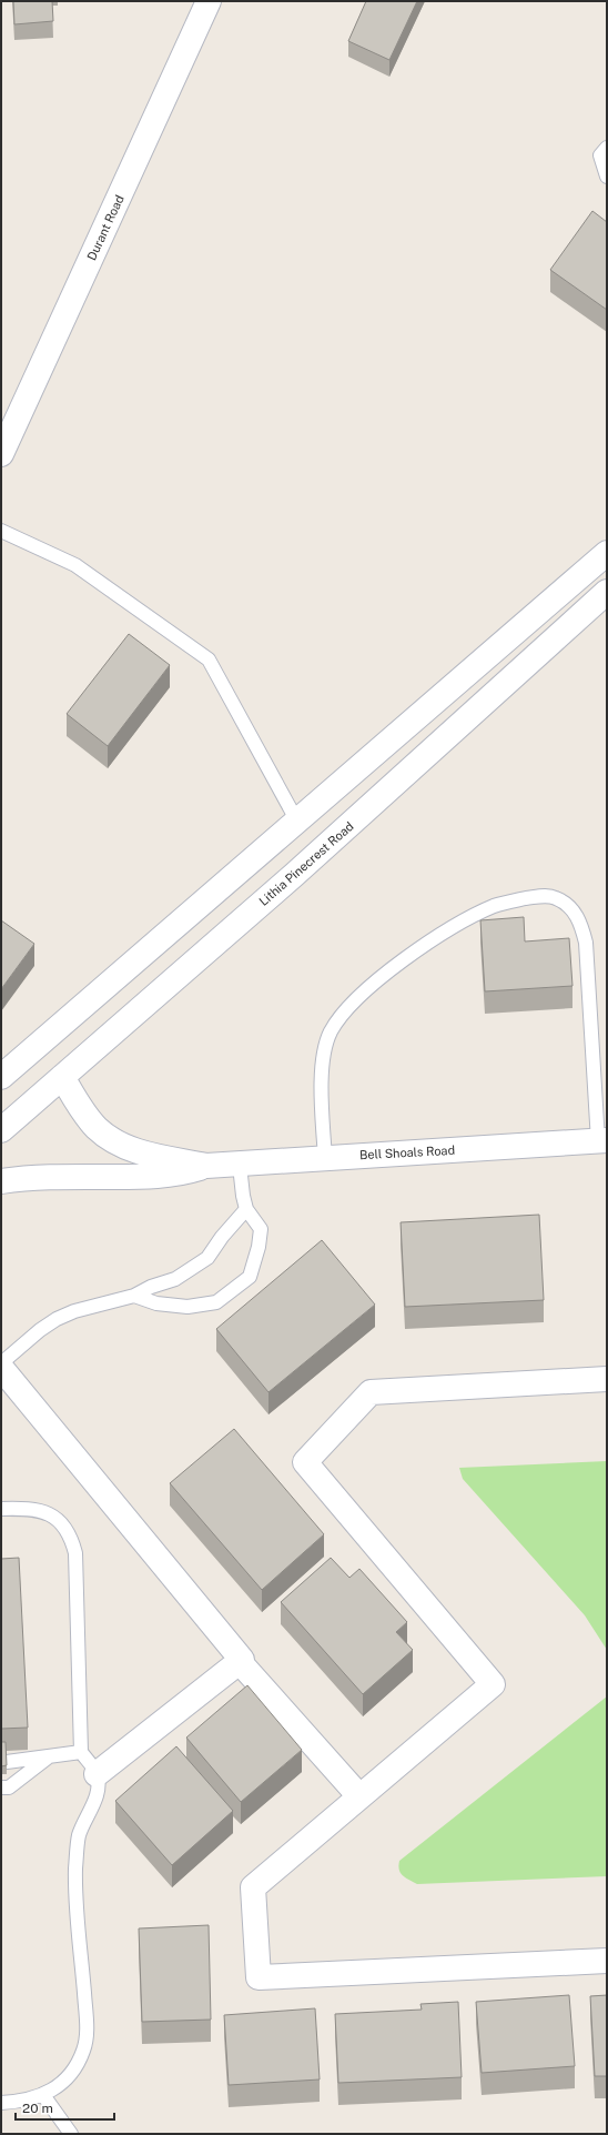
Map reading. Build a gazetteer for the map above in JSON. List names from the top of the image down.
{
  "streets": {
    "street": ["Durant Road", "Lithia Pinecrest Road", "Bell Shoals Road"]
  },
  "scale_bar": "20 m"
}
